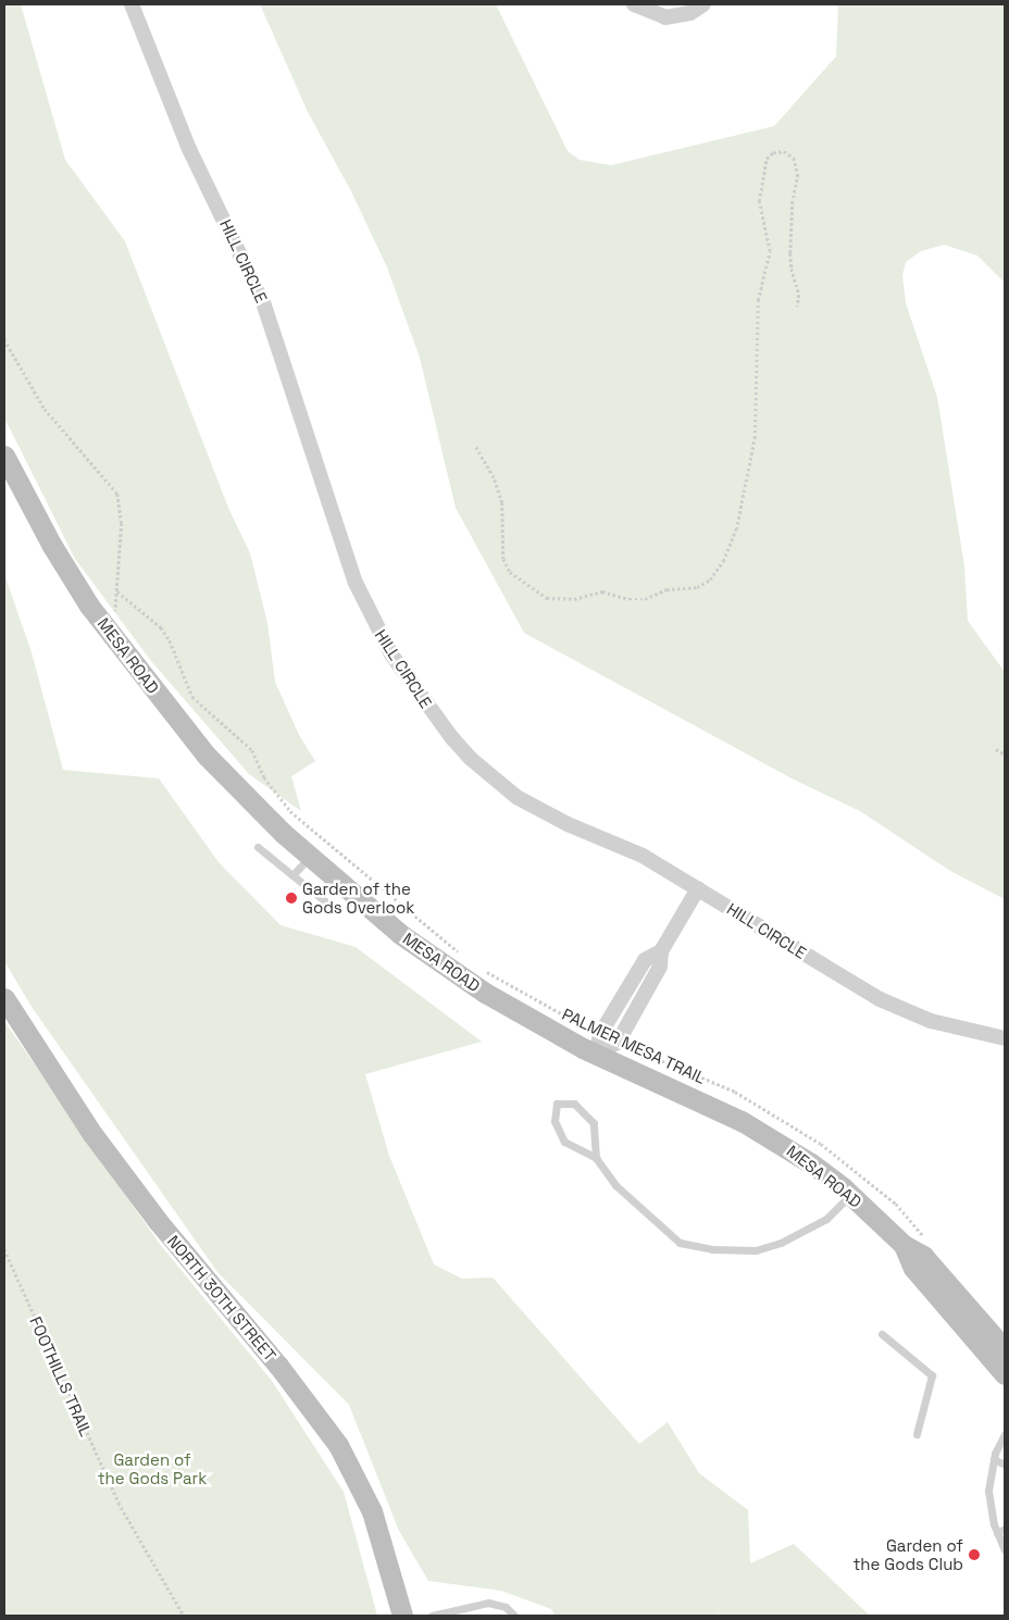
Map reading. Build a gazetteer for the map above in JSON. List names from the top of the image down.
{
  "streets": {
    "main road": ["MESA ROAD", "NORTH 30TH STREET"],
    "street": ["HILL CIRCLE"],
    "path": ["PALMER MESA TRAIL", "FOOTHILLS TRAIL"]
  },
  "parks": ["Garden of the Gods Park"],
  "places": ["Garden of the Gods Overlook", "Garden of the Gods Club"]
}
